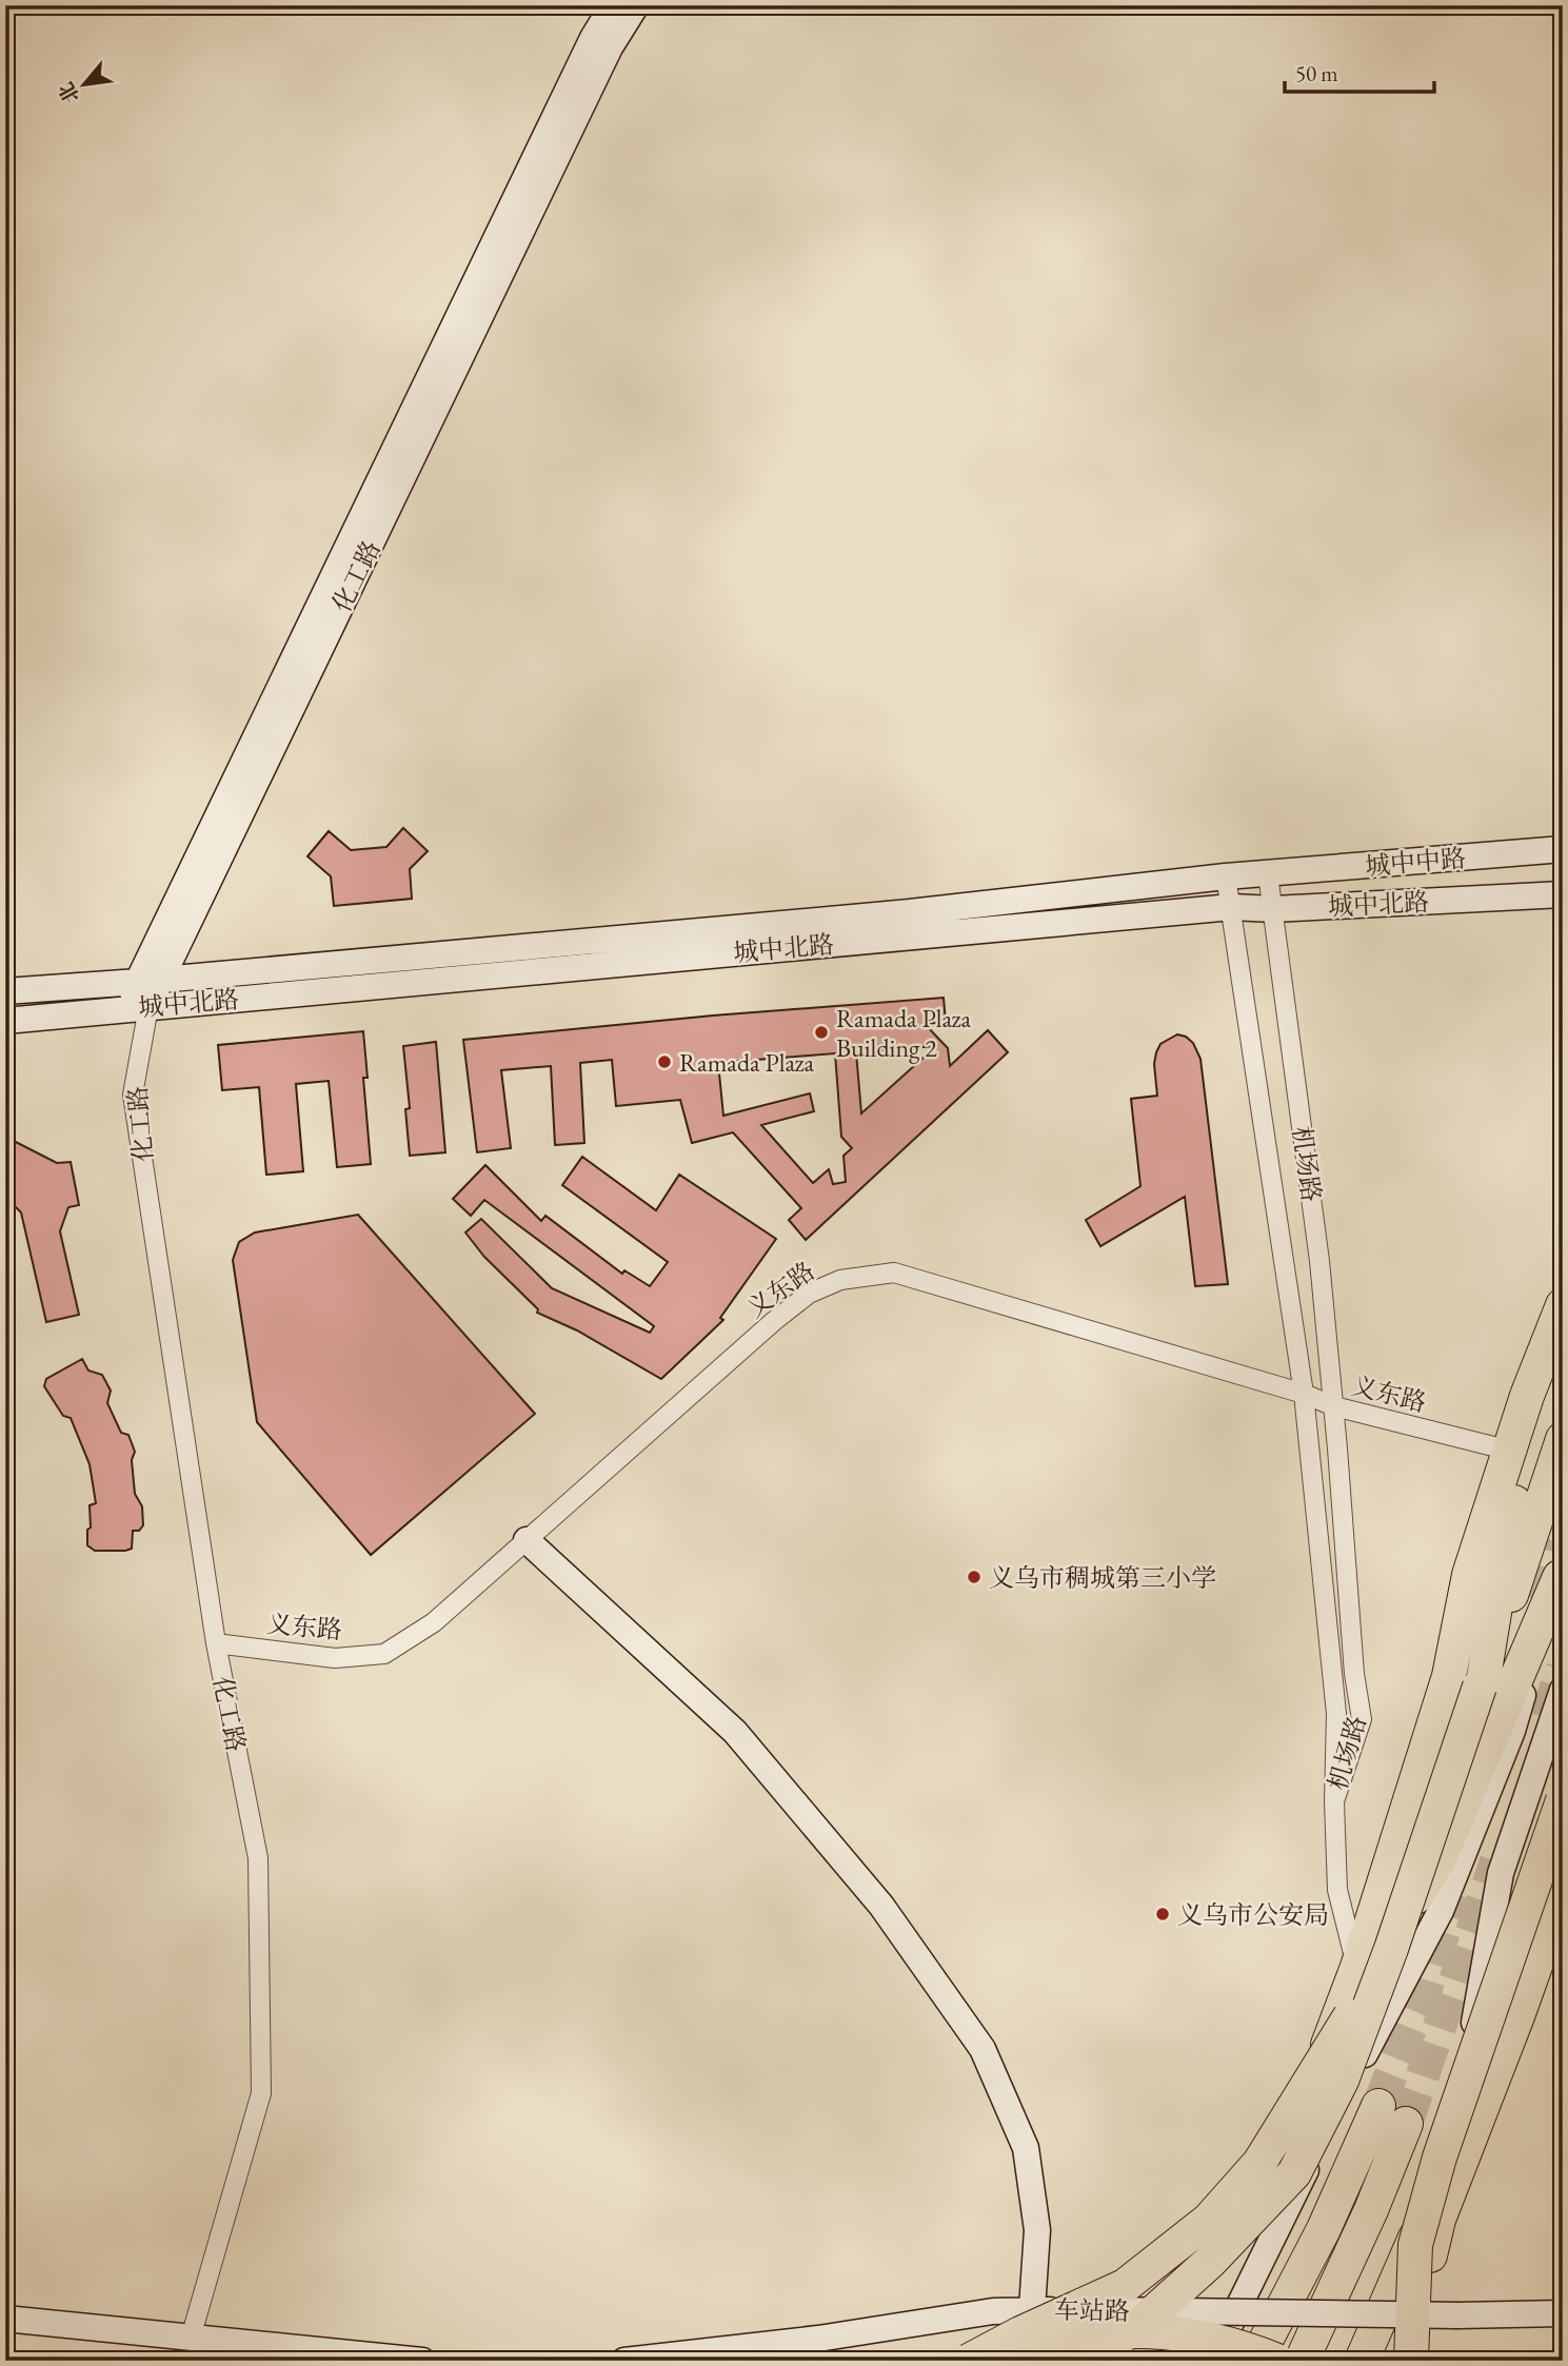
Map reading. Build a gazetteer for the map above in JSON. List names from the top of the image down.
{
  "streets": {
    "street": [
      "化工路",
      "城中中路",
      "城中北路",
      "机场路",
      "义东路",
      "车站路"
    ]
  },
  "crossings": [
    ["化工路", "城中北路"],
    ["化工路", "义东路"],
    ["城中中路", "城中北路"],
    ["城中中路", "机场路"],
    ["城中北路", "机场路"],
    ["机场路", "义东路"]
  ],
  "places": [
    "Ramada Plaza Building 2",
    "Ramada Plaza",
    "义乌市稠城第三小学",
    "义乌市公安局"
  ],
  "scale_bar": "50 m",
  "north": "bottom left"
}
